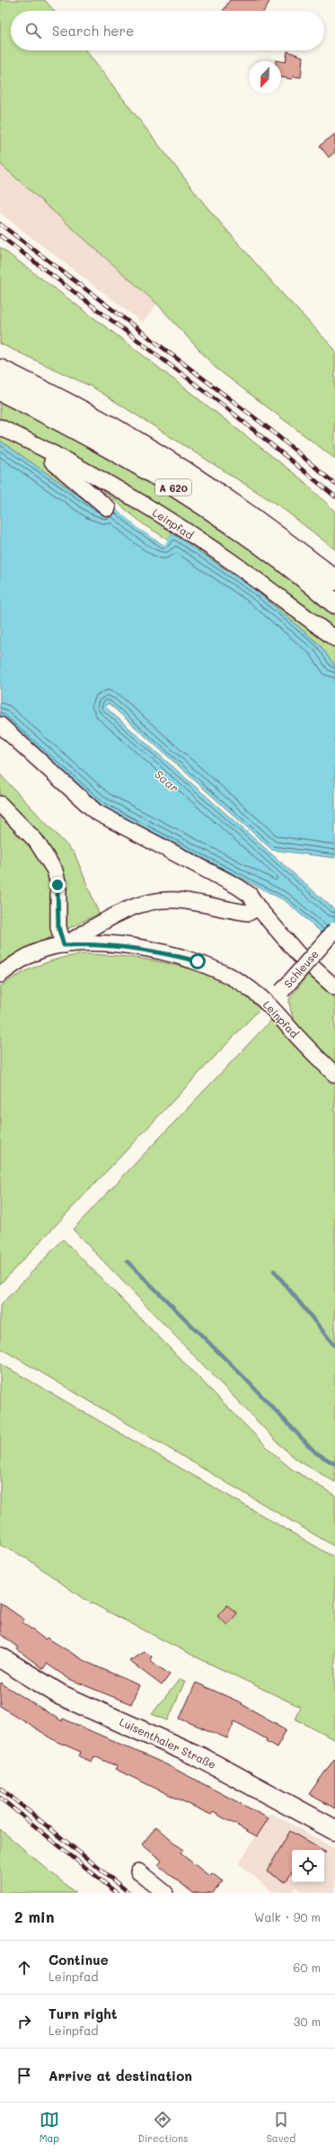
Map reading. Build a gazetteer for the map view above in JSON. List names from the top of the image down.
{
  "streets": {
    "main road": ["A 620", "Luisenthaler Straße"],
    "street": ["Leinpfad", "Schleuse"]
  },
  "crossings": [
    ["Leinpfad", "Schleuse"]
  ],
  "water": ["Saar"],
  "north": "bottom left",
  "page": {
    "search": "Search here",
    "heading": ["2 min", "Walk · 90 m"],
    "list": [
      ["Continue", "Leinpfad", "60 m"],
      ["Turn right", "Leinpfad", "30 m"],
      "Arrive at destination"
    ],
    "nav": ["Map", "Directions", "Saved"]
  }
}
